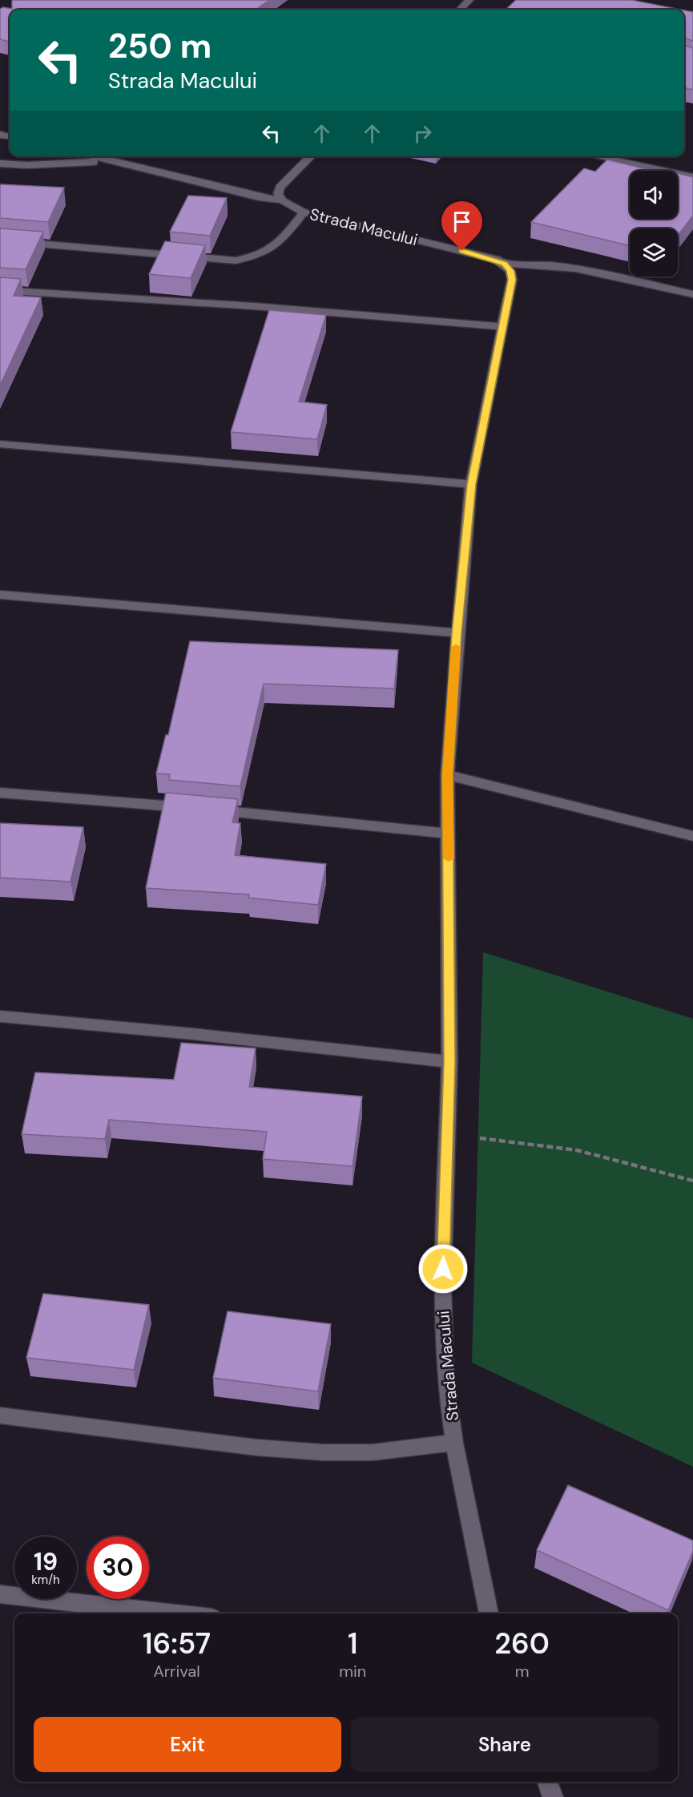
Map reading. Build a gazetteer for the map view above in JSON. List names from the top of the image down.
{
  "streets": {
    "street": ["Strada Macului"]
  },
  "page": {
    "turn": ["250 m", "Strada Macului"],
    "speed": "19 km/h",
    "limit": "30",
    "eta": [
      "16:57",
      "Arrival",
      "1",
      "min",
      "260",
      "m"
    ],
    "buttons": ["Exit", "Share"]
  }
}
